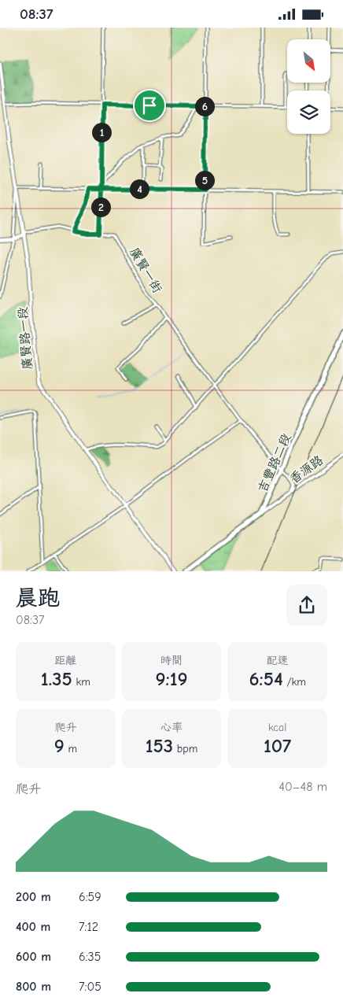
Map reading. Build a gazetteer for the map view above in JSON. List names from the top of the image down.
{
  "streets": {
    "main road": ["吉豐路二段"],
    "street": ["廣賢一街", "廣賢路一段", "香源路"]
  },
  "crossings": [
    ["廣賢一街", "吉豐路二段"],
    ["廣賢一街", "香源路"],
    ["吉豐路二段", "香源路"]
  ],
  "north": "bottom right",
  "page": {
    "status": "08:37",
    "pins": [
      "6",
      "1",
      "5",
      "4",
      "2"
    ],
    "heading": ["晨跑", "08:37"],
    "stats": [
      ["距離", "1.35 km"],
      ["時間", "9:19"],
      ["配速", "6:54 /km"],
      ["爬升", "9 m"],
      ["心率", "153 bpm"],
      ["kcal", "107"]
    ],
    "chart": ["爬升", "40–48 m"],
    "list": [
      {
        "name": "200 m",
        "note": "6:59"
      },
      {
        "name": "400 m",
        "note": "7:12"
      },
      {
        "name": "600 m",
        "note": "6:35"
      },
      {
        "name": "800 m",
        "note": "7:05"
      }
    ]
  }
}
